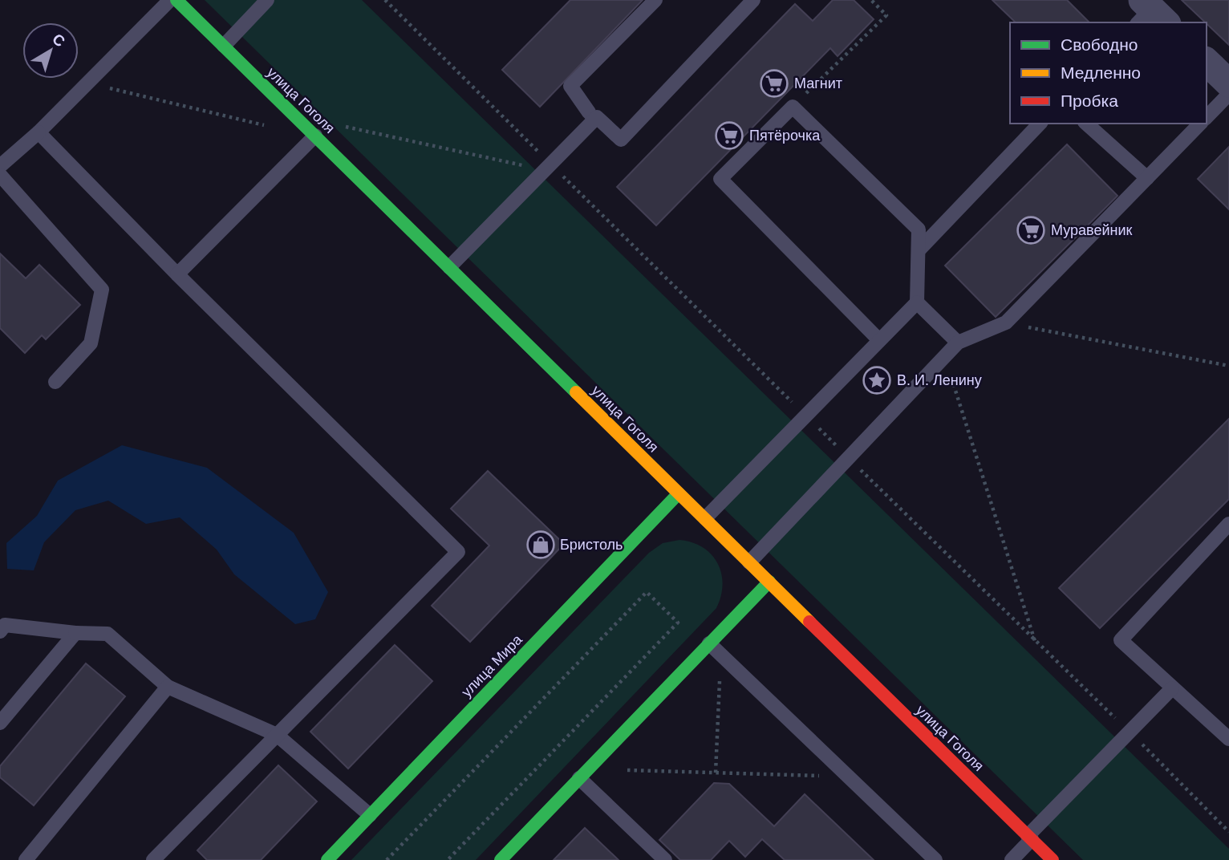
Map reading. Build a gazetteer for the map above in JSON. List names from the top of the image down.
{
  "streets": {
    "main road": ["улица Гоголя", "улица Мира"]
  },
  "crossings": [
    ["улица Гоголя", "улица Мира"]
  ],
  "places": {
    "supermarket": ["Магнит", "Пятёрочка", "Муравейник"],
    "place": ["В. И. Ленину"],
    "shop": ["Бристоль"]
  },
  "legend": ["Свободно", "Медленно", "Пробка"],
  "north": "top right"
}
